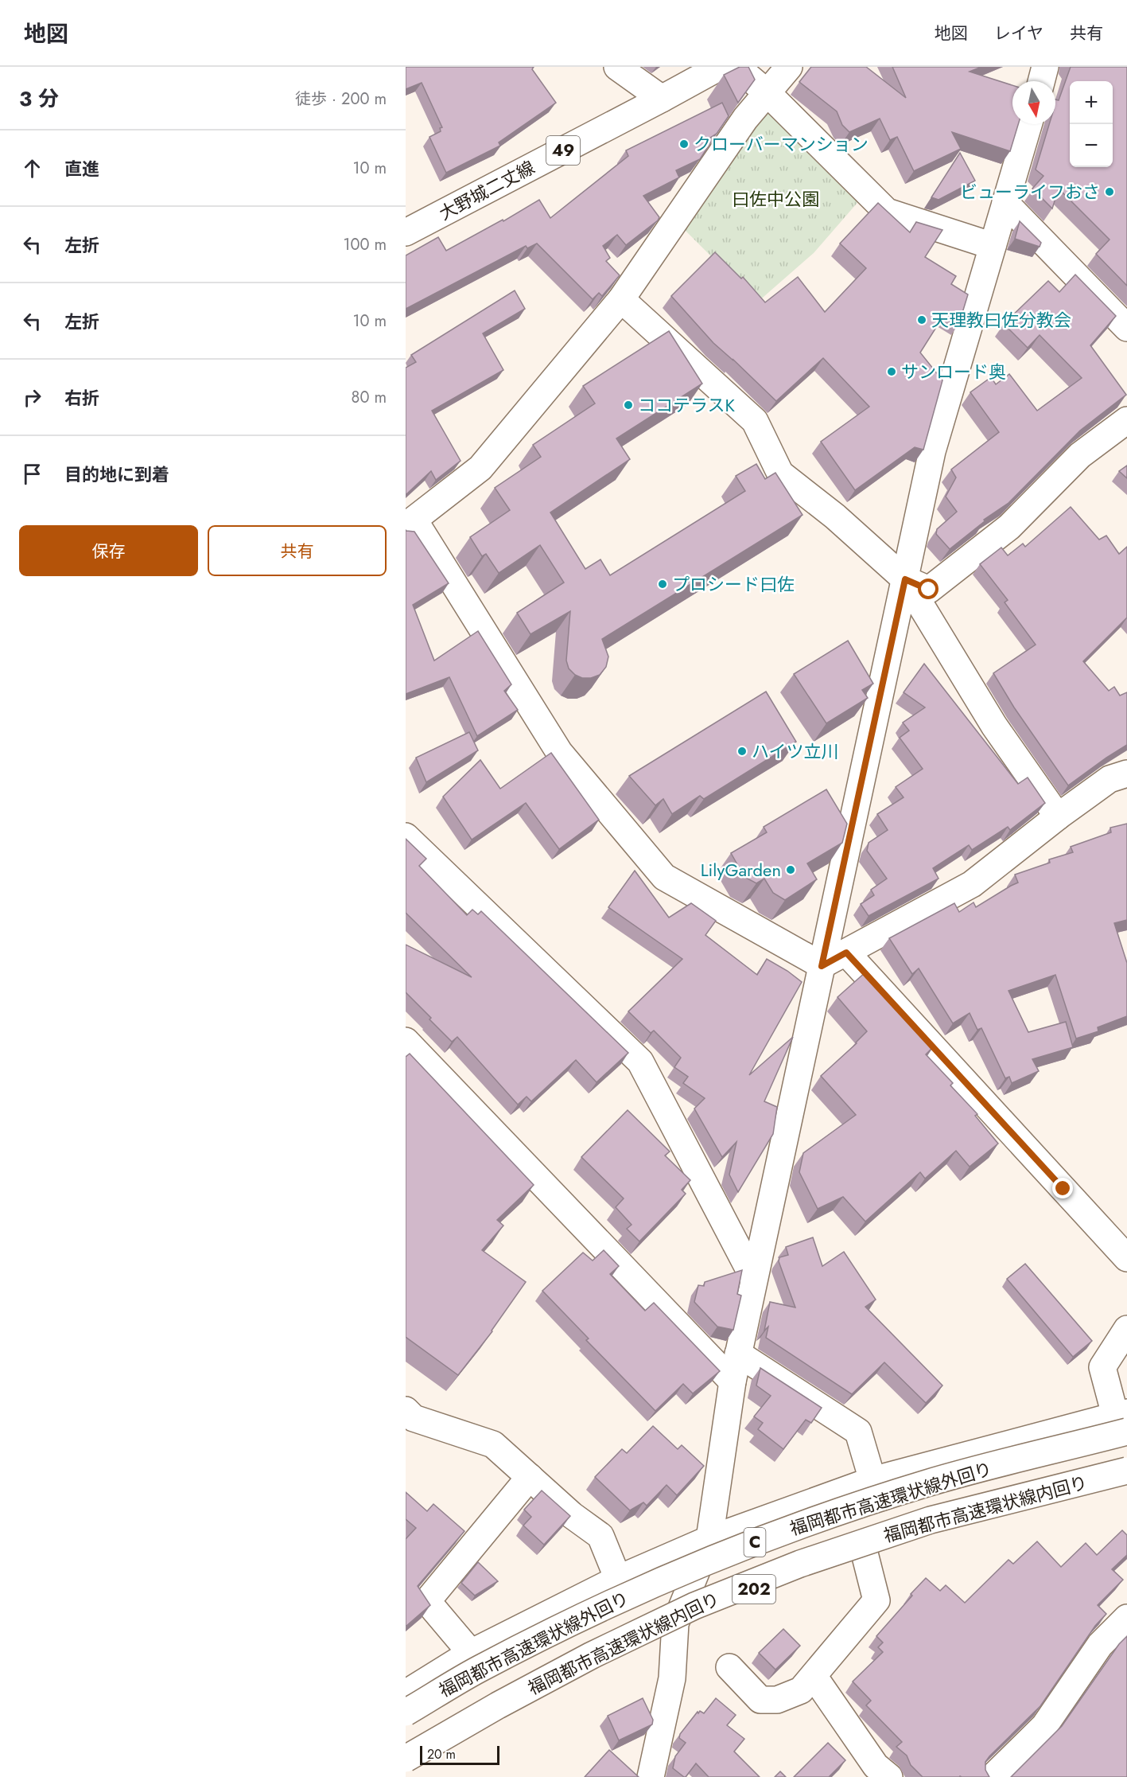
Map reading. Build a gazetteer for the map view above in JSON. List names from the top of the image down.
{
  "streets": {
    "main road": [
      "49",
      "大野城二丈線",
      "福岡都市高速環状線外回り",
      "福岡都市高速環状線内回り",
      "C",
      "202"
    ]
  },
  "crossings": [
    ["福岡都市高速環状線内回り", "202"]
  ],
  "parks": ["曰佐中公園"],
  "places": [
    "クローバーマンション",
    "ビューライフおさ",
    "天理教曰佐分教会",
    "サンロード奥",
    "ココテラスK",
    "プロシード曰佐",
    "ハイツ立川",
    "LilyGarden"
  ],
  "scale_bar": "20 m",
  "north": "bottom",
  "page": {
    "header": "地図",
    "nav": ["地図", "レイヤ", "共有"],
    "heading": ["3 分", "徒歩 · 200 m"],
    "map_buttons": ["+", "−"],
    "list": [
      ["直進", "10 m"],
      ["左折", "100 m"],
      ["左折", "10 m"],
      ["右折", "80 m"],
      "目的地に到着"
    ],
    "buttons": ["保存", "共有"],
    "scale": "20 m"
  }
}
